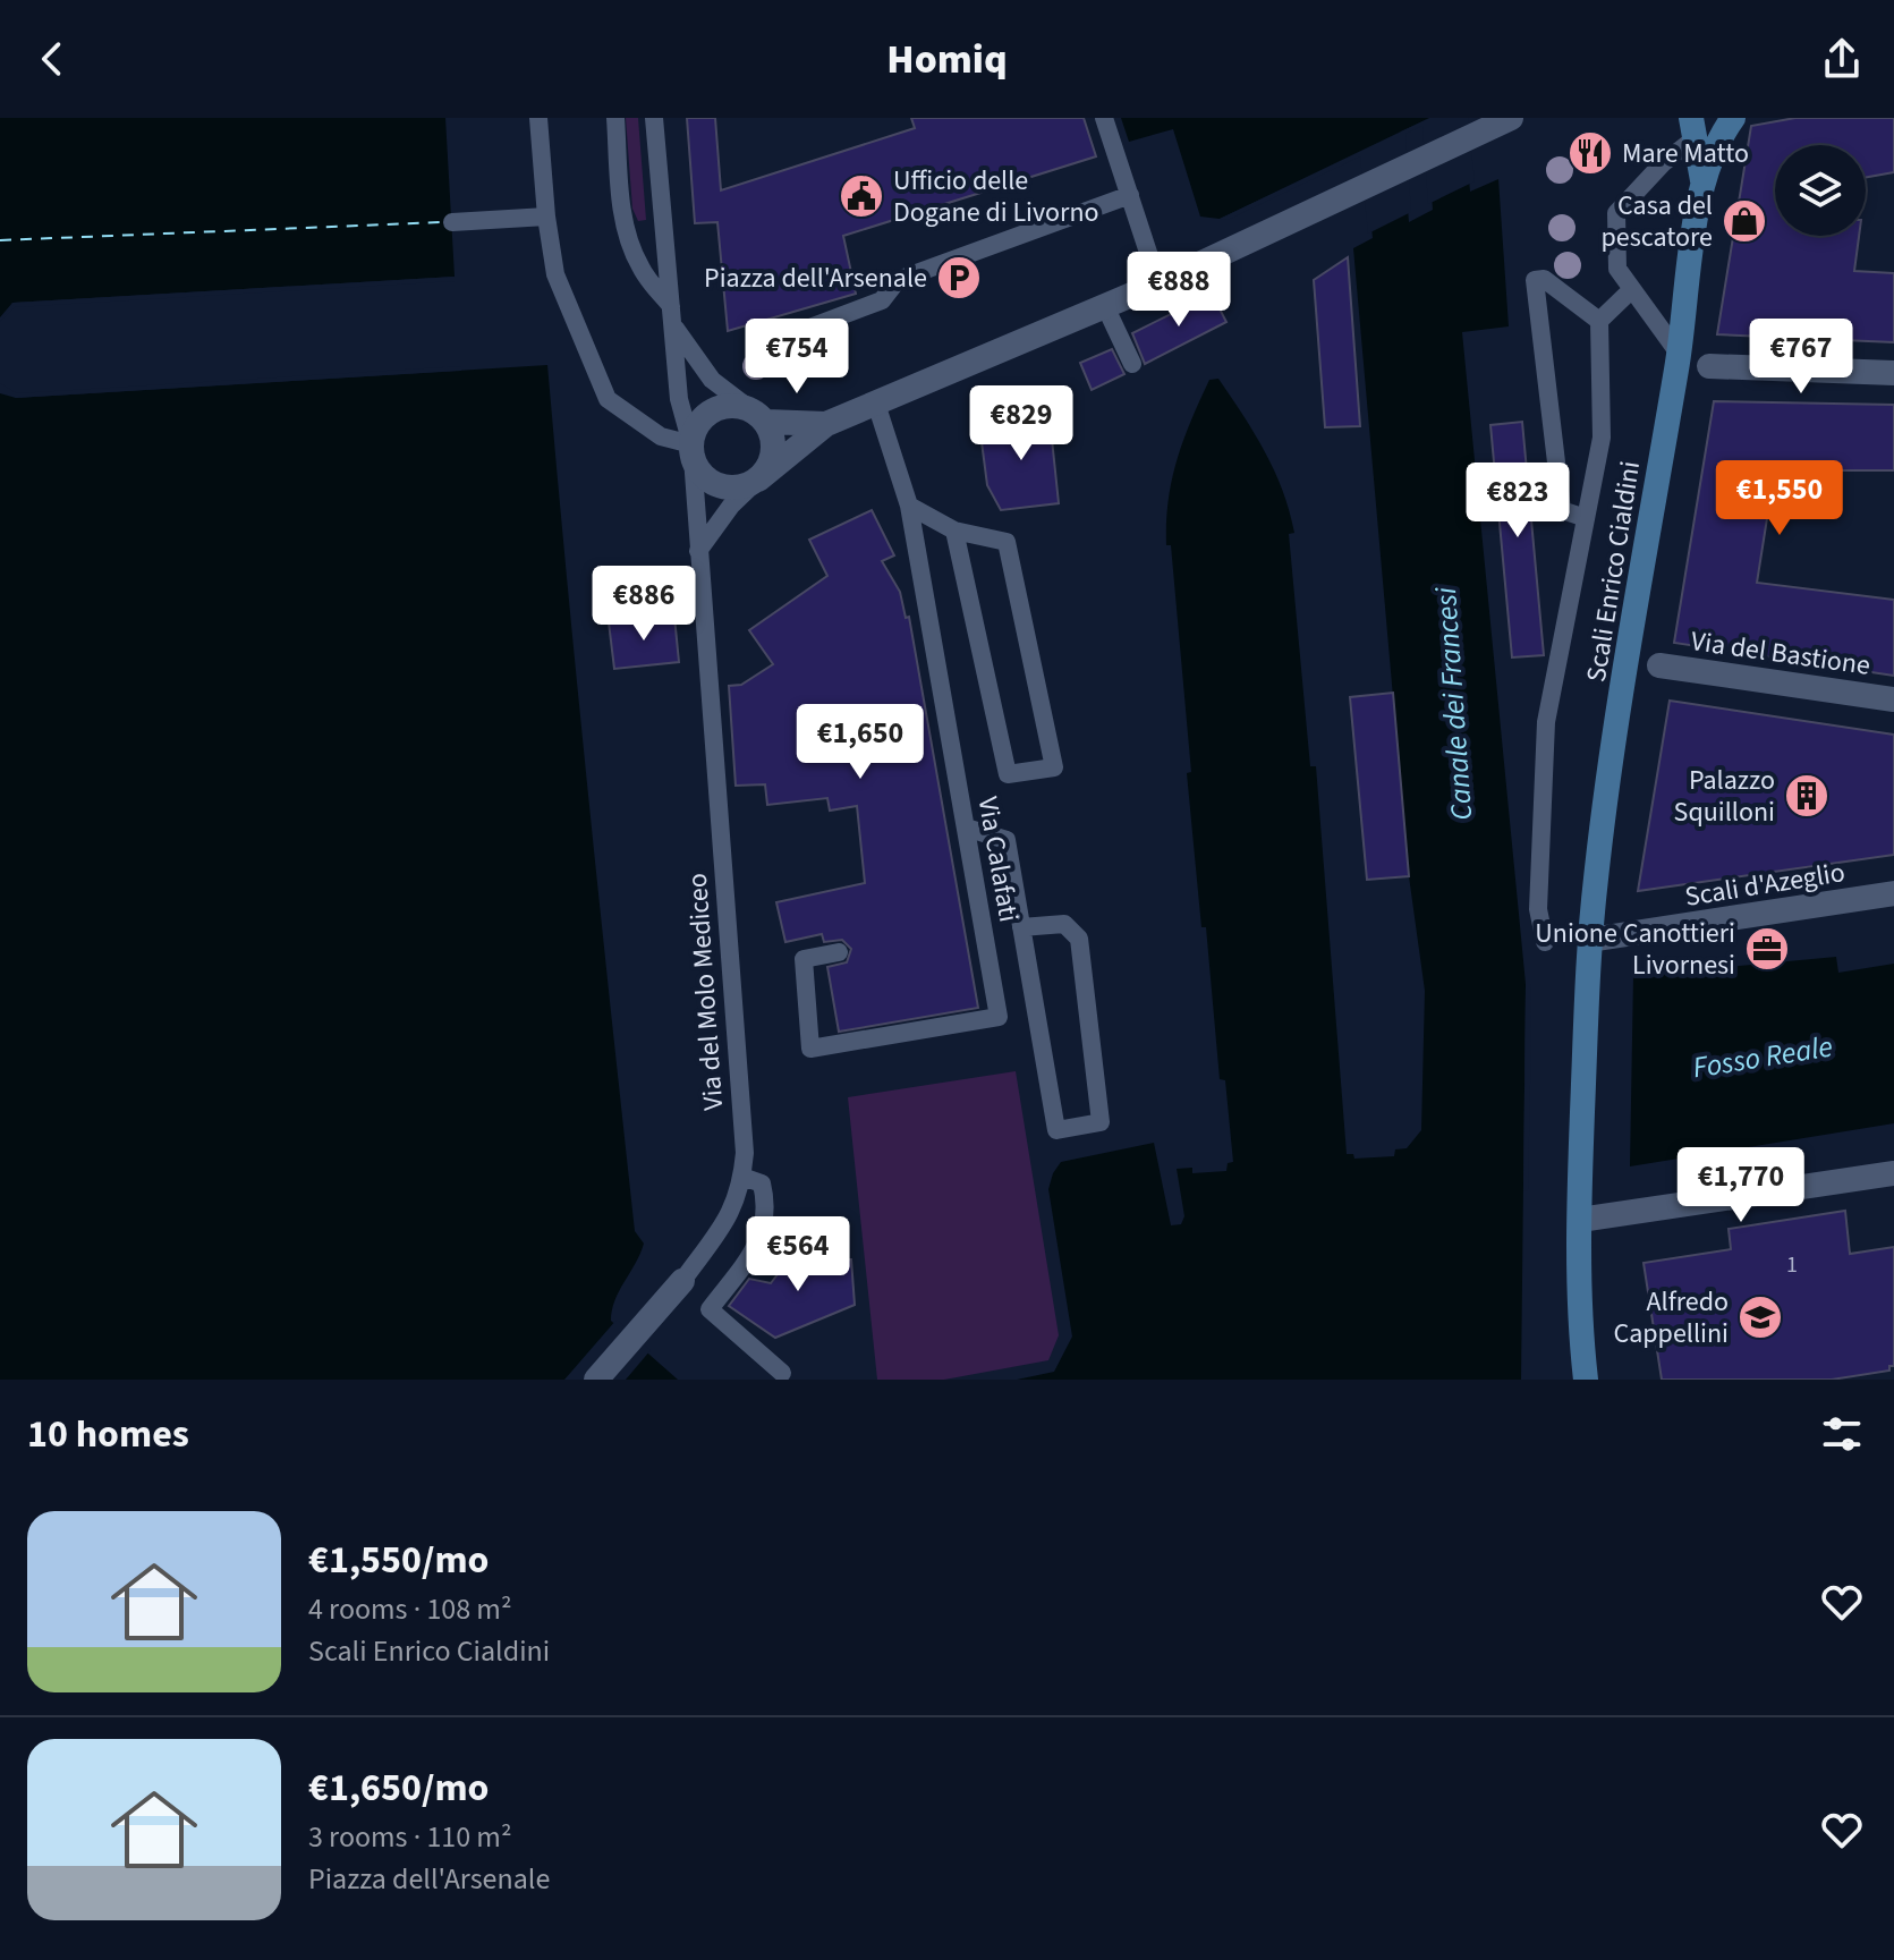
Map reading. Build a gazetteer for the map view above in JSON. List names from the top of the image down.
{
  "streets": {
    "main road": ["Scali Enrico Cialdini"],
    "street": ["Via del Bastione", "Scali d'Azeglio", "Via del Molo Mediceo"],
    "lane": ["Via Calafati"]
  },
  "crossings": [
    ["Scali Enrico Cialdini", "Scali d'Azeglio"]
  ],
  "water": ["Canale dei Francesi", "Fosso Reale"],
  "places": {
    "restaurant": ["Mare Matto"],
    "public building": ["Ufficio delle Dogane di Livorno"],
    "shop": ["Casa del pescatore"],
    "parking": ["Piazza dell'Arsenale"],
    "building": ["Palazzo Squilloni"],
    "office": ["Unione Canottieri Livornesi"],
    "school or university": ["Alfredo Cappellini"]
  },
  "house_numbers": ["1"],
  "page": {
    "header": "Homiq",
    "price": [
      "€888",
      "€754",
      "€767",
      "€829",
      "€1,550",
      "€823",
      "€886",
      "€1,650",
      "€1,770",
      "€564"
    ],
    "heading": "10 homes",
    "list": [
      {
        "name": "€1,550/mo",
        "note": "4 rooms · 108 m² · Scali Enrico Cialdini"
      },
      {
        "name": "€1,650/mo",
        "note": "3 rooms · 110 m² · Piazza dell'Arsenale"
      }
    ]
  }
}
